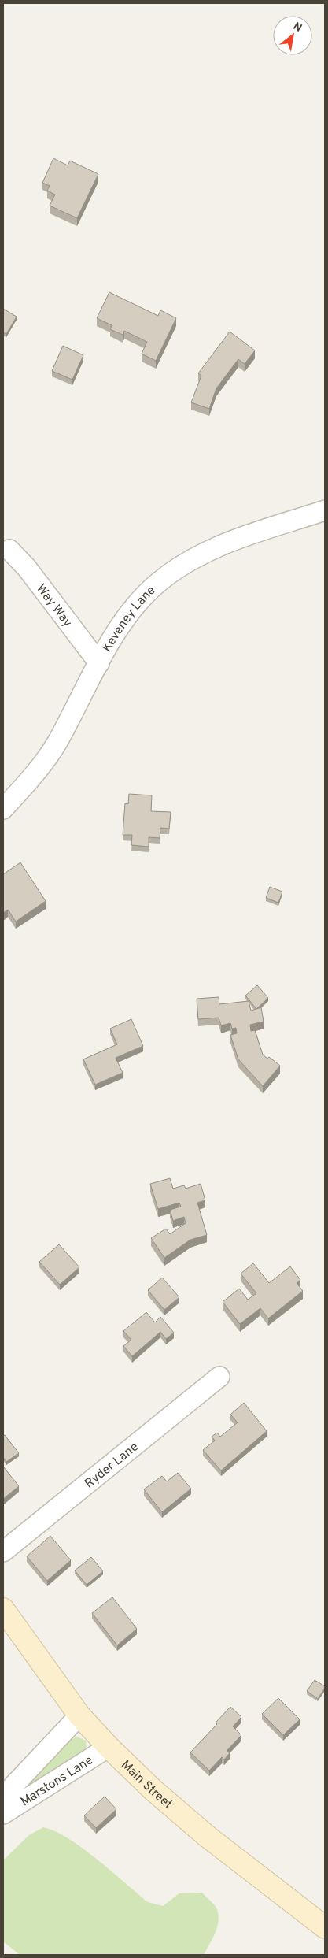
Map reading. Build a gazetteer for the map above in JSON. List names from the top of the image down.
{
  "streets": {
    "main road": ["Main Street"],
    "street": [
      "Way Way",
      "Keveney Lane",
      "Ryder Lane",
      "Marstons Lane"
    ]
  },
  "crossings": [
    ["Way Way", "Keveney Lane"],
    ["Marstons Lane", "Main Street"]
  ],
  "north": "top right"
}
